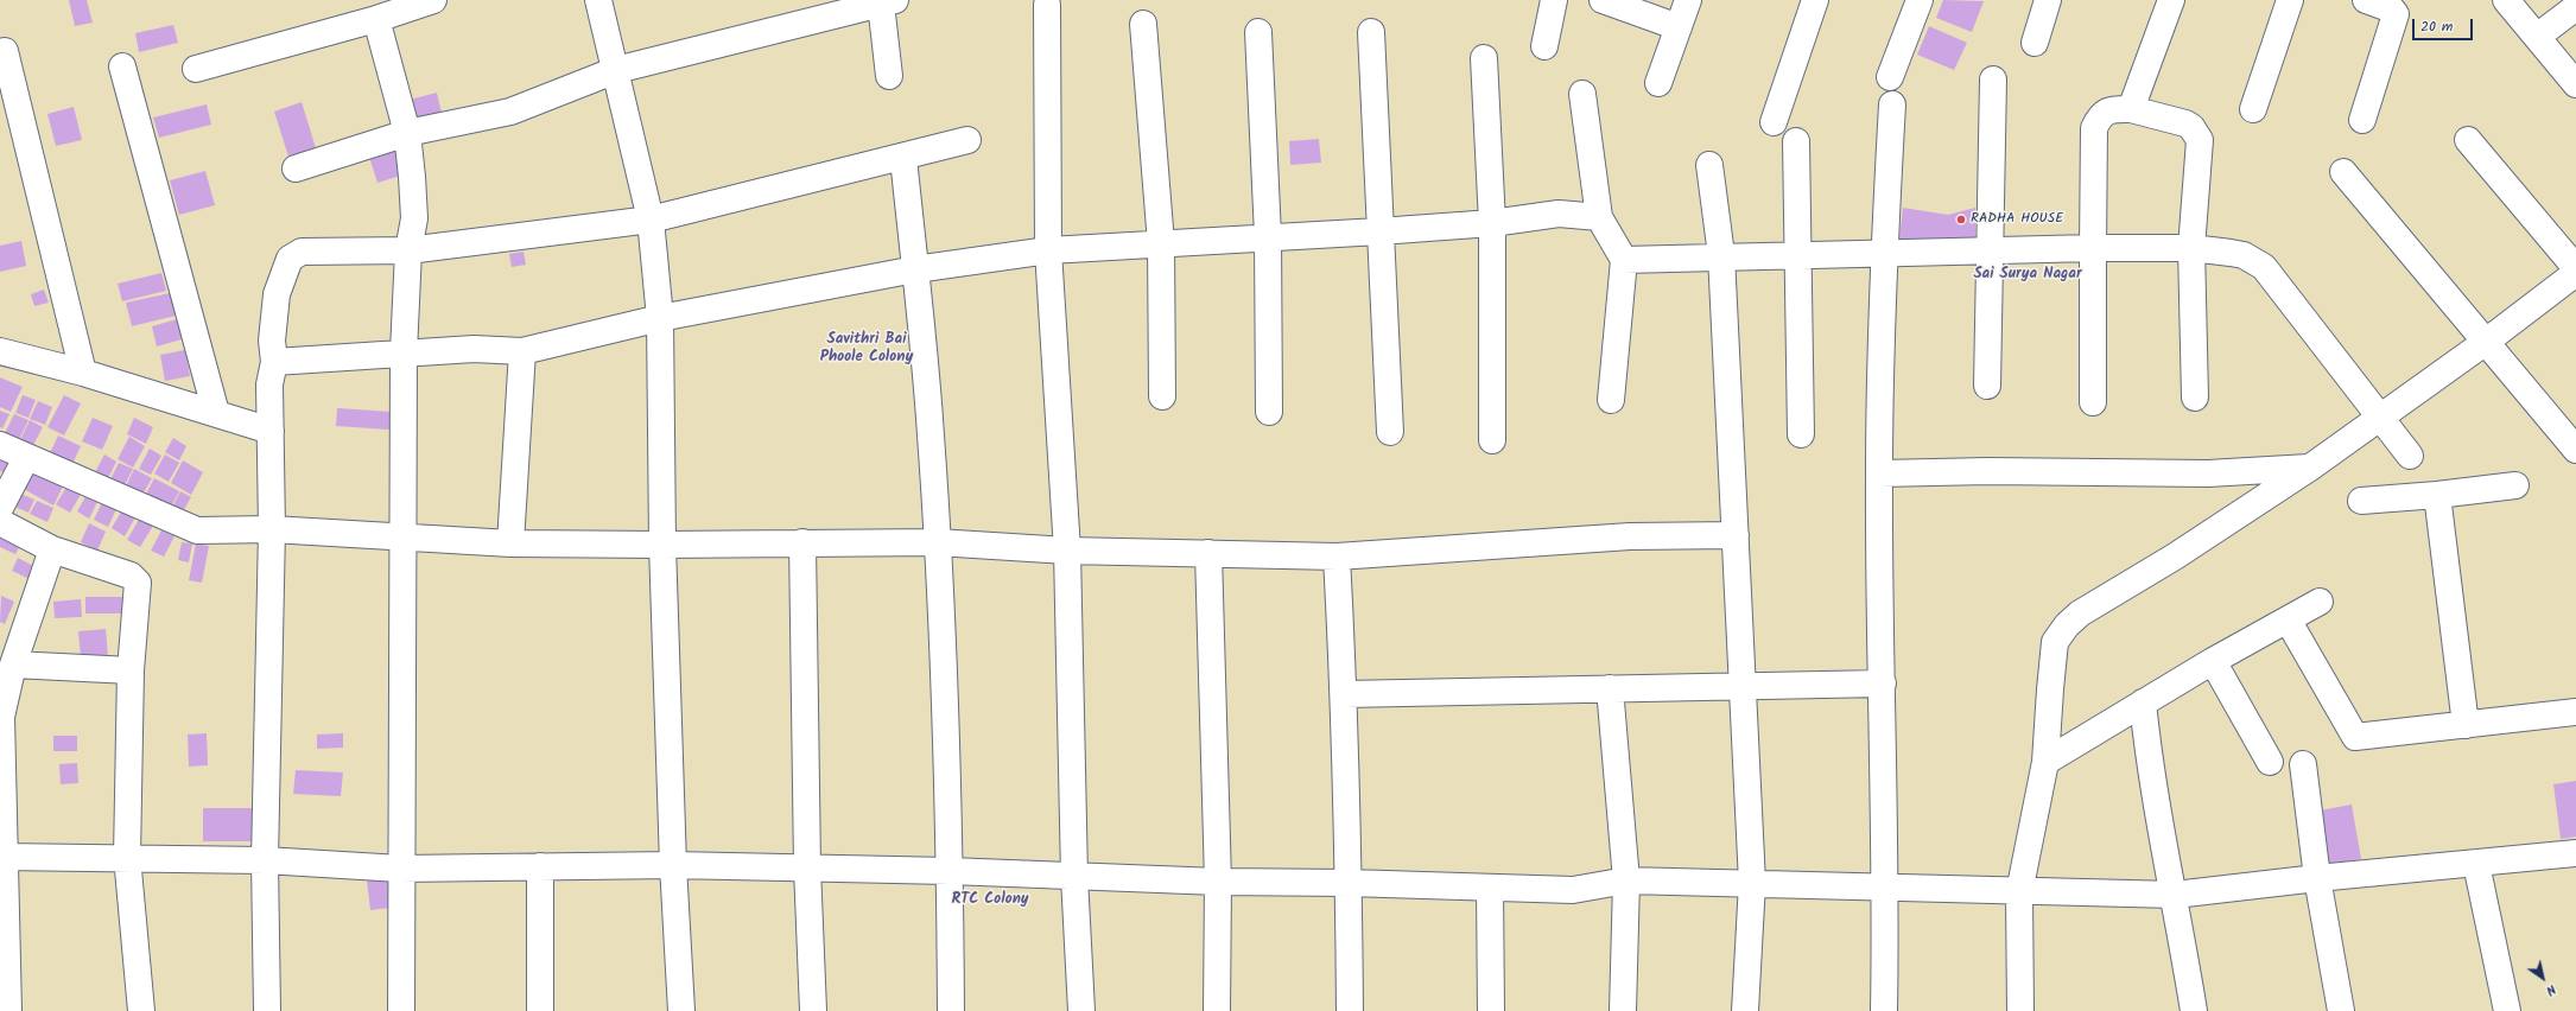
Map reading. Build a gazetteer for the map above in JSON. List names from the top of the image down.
{
  "districts": ["Sai Surya Nagar", "Savithri Bai Phoole Colony", "RTC Colony"],
  "places": ["RADHA HOUSE"],
  "scale_bar": "20 m",
  "north": "bottom right"
}
